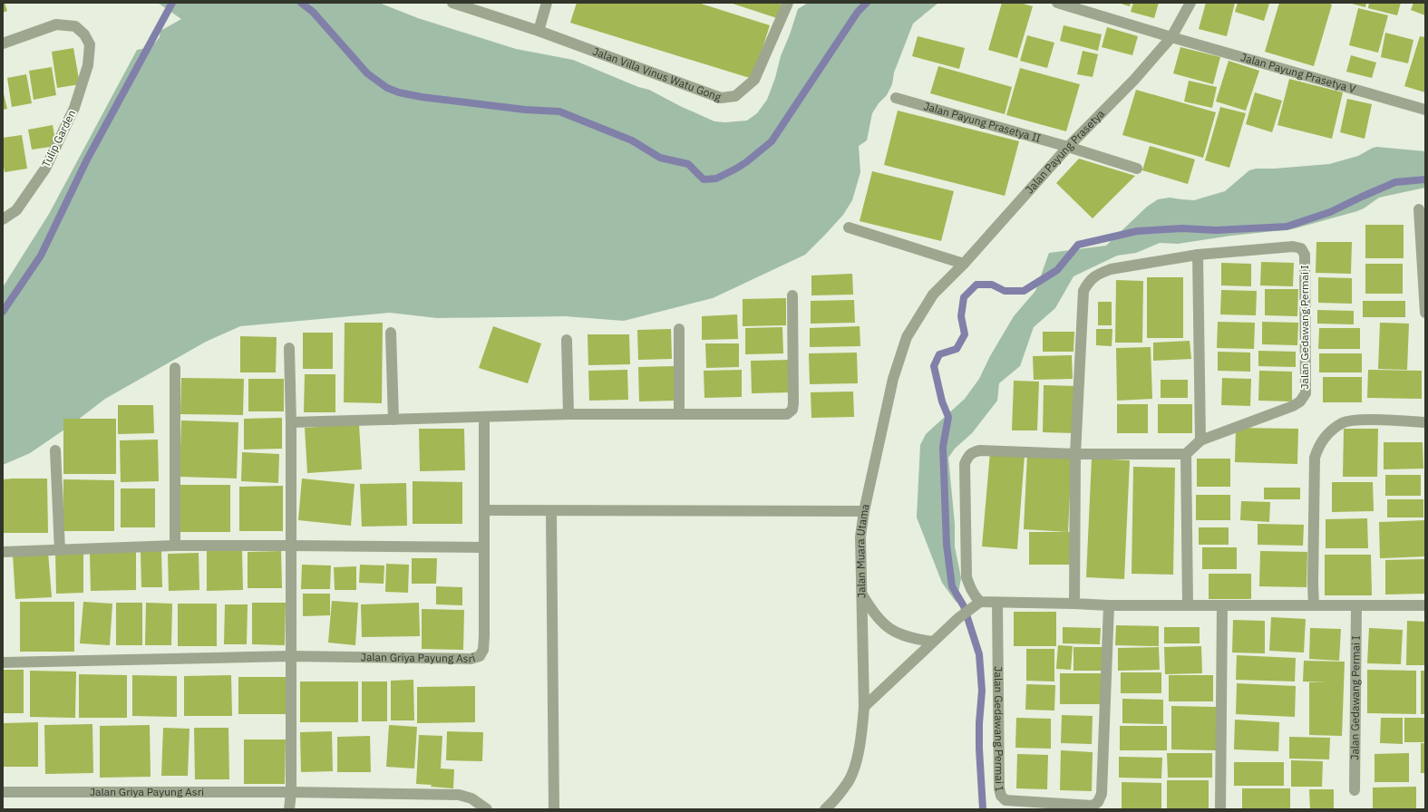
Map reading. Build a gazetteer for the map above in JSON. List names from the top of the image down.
{
  "streets": {
    "street": [
      "Jalan Villa Vinus Watu Gong",
      "Jalan Payung Prasetya V",
      "Jalan Payung Prasetya II",
      "Tulip Garden",
      "Jalan Payung Prasetya",
      "Jalan Gedawang Permai I",
      "Jalan Muara Utama",
      "Jalan Griya Payung Asri"
    ]
  },
  "crossings": [
    ["Jalan Payung Prasetya V", "Jalan Payung Prasetya"],
    ["Jalan Payung Prasetya II", "Jalan Payung Prasetya"],
    ["Jalan Payung Prasetya", "Jalan Muara Utama"]
  ]
}
